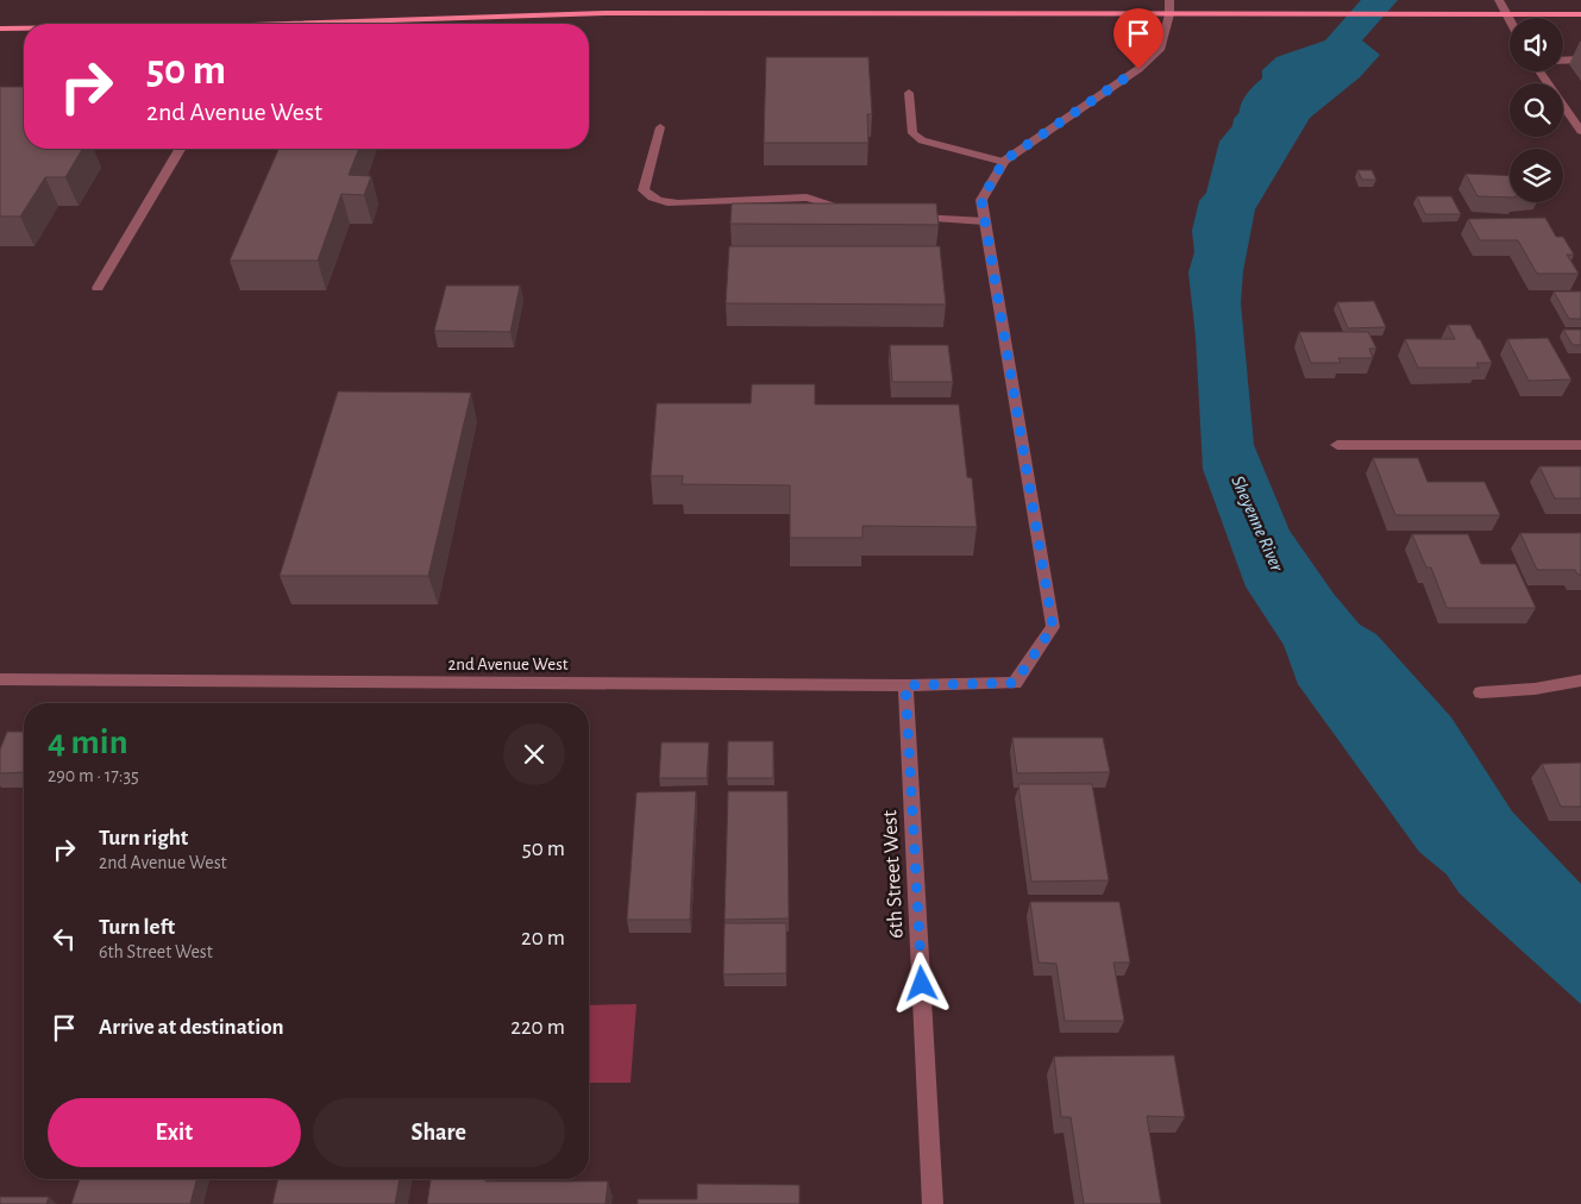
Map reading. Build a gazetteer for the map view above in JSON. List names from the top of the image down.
{
  "streets": {
    "street": ["2nd Avenue West", "6th Street West"]
  },
  "crossings": [
    ["2nd Avenue West", "6th Street West"]
  ],
  "water": ["Sheyenne River"],
  "page": {
    "turn": ["50 m", "2nd Avenue West"],
    "heading": ["4 min", "290 m · 17:35"],
    "list": [
      {
        "name": "Turn right",
        "note": "2nd Avenue West",
        "value": "50 m"
      },
      {
        "name": "Turn left",
        "note": "6th Street West",
        "value": "20 m"
      },
      {
        "name": "Arrive at destination",
        "value": "220 m"
      }
    ],
    "buttons": ["Exit", "Share"]
  }
}
